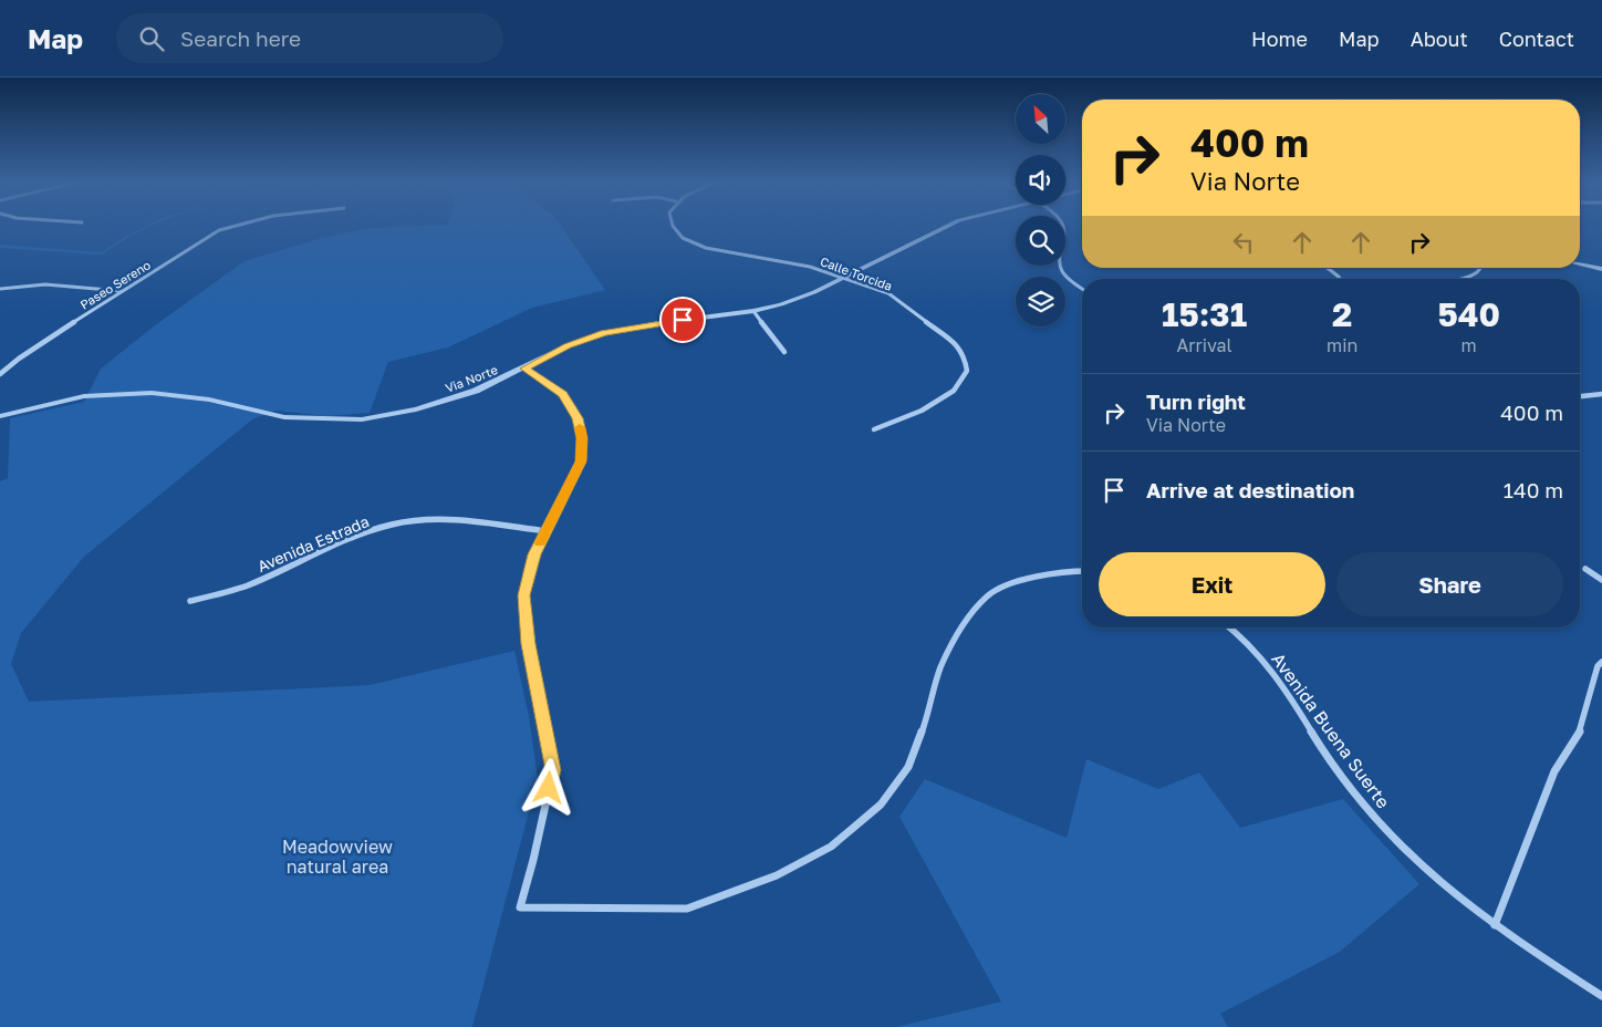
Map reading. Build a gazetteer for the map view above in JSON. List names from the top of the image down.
{
  "streets": {
    "street": [
      "Calle Torcida",
      "Paseo Sereno",
      "Via Norte",
      "Avenida Estrada",
      "Avenida Buena Suerte"
    ]
  },
  "crossings": [
    ["Calle Torcida", "Via Norte"]
  ],
  "parks": ["Meadowview natural area"],
  "north": "top left",
  "page": {
    "header": "Map",
    "search": "Search here",
    "nav": [
      "Home",
      "Map",
      "About",
      "Contact"
    ],
    "turn": ["400 m", "Via Norte"],
    "eta": [
      "15:31",
      "Arrival",
      "2",
      "min",
      "540",
      "m"
    ],
    "list": [
      {
        "name": "Turn right",
        "note": "Via Norte",
        "value": "400 m"
      },
      {
        "name": "Arrive at destination",
        "value": "140 m"
      }
    ],
    "buttons": ["Exit", "Share"]
  }
}
